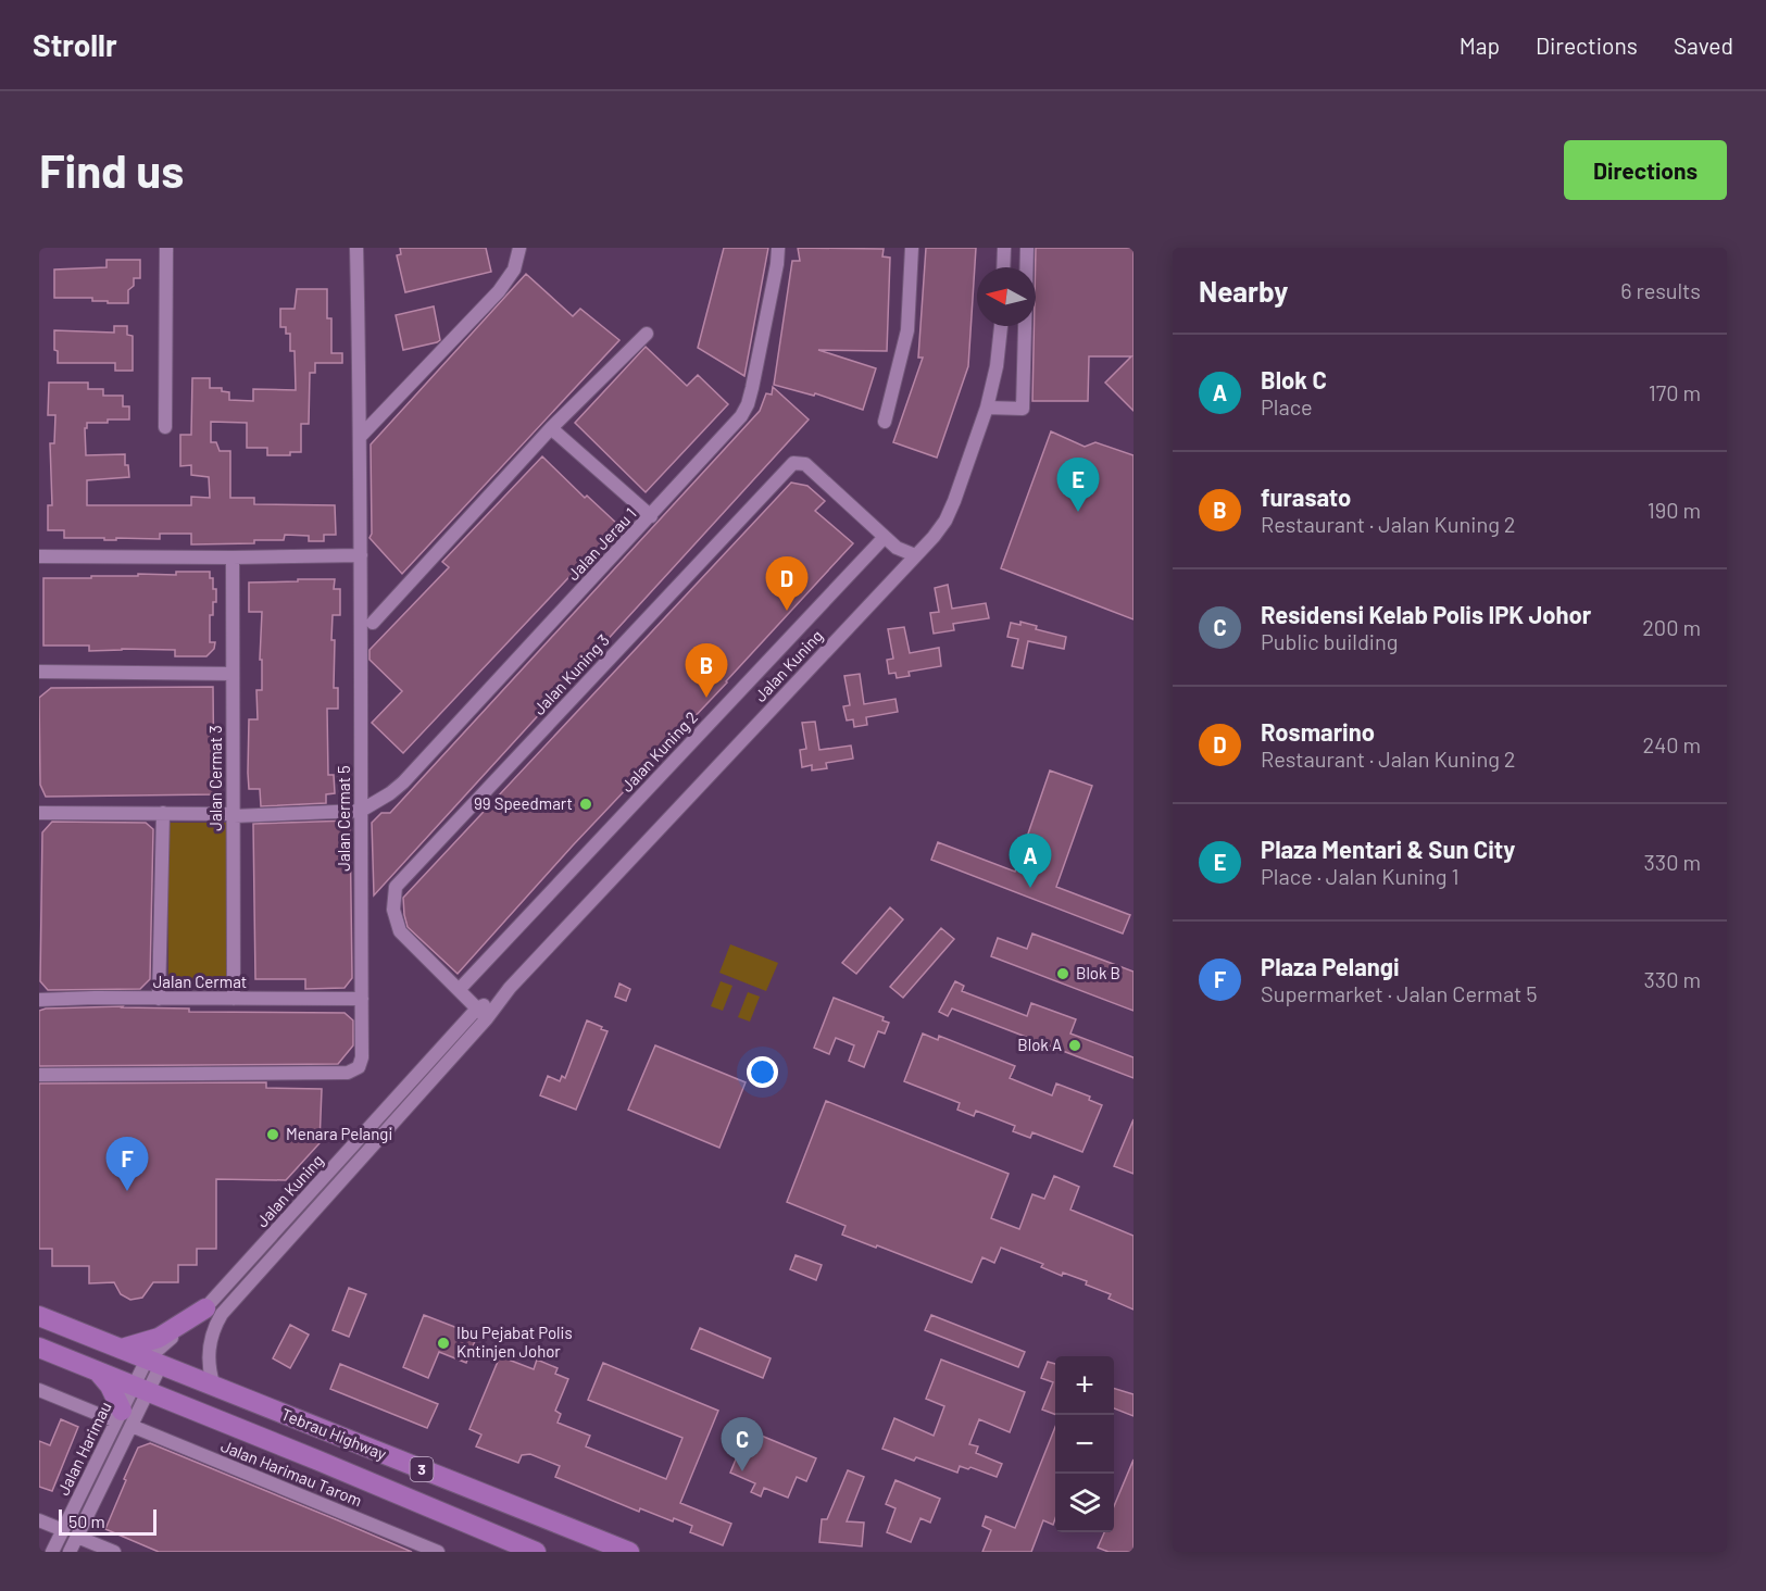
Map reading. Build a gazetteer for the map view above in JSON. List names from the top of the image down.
{
  "streets": {
    "highway": ["Tebrau Highway", "3"],
    "street": [
      "Jalan Jerau 1",
      "Jalan Kuning",
      "Jalan Kuning 3",
      "Jalan Kuning 2",
      "Jalan Cermat 3",
      "Jalan Cermat 5",
      "Jalan Cermat",
      "Jalan Harimau",
      "Jalan Harimau Tarom"
    ]
  },
  "crossings": [
    ["Jalan Jerau 1", "Jalan Cermat 5"],
    ["Jalan Kuning", "Jalan Kuning 3"],
    ["Jalan Kuning", "Tebrau Highway"],
    ["Jalan Kuning", "Jalan Harimau"],
    ["Jalan Kuning 3", "Jalan Kuning 2"],
    ["Jalan Cermat 3", "Jalan Cermat"],
    ["Jalan Cermat 5", "Jalan Cermat"],
    ["Tebrau Highway", "Jalan Harimau"],
    ["Jalan Harimau", "Jalan Harimau Tarom"]
  ],
  "places": [
    "99 Speedmart",
    "Blok B",
    "Blok A",
    "Menara Pelangi",
    "Ibu Pejabat Polis Kntinjen Johor"
  ],
  "scale_bar": "50 m",
  "north": "left",
  "page": {
    "header": "Strollr",
    "nav": ["Map", "Directions", "Saved"],
    "buttons": "Directions",
    "title": "Find us",
    "heading": ["Nearby", "6 results"],
    "list": [
      {
        "mark": "A",
        "name": "Blok C",
        "note": "Place",
        "value": "170 m"
      },
      {
        "mark": "B",
        "name": "furasato",
        "note": "Restaurant · Jalan Kuning 2",
        "value": "190 m"
      },
      {
        "mark": "C",
        "name": "Residensi Kelab Polis IPK Johor",
        "note": "Public building",
        "value": "200 m"
      },
      {
        "mark": "D",
        "name": "Rosmarino",
        "note": "Restaurant · Jalan Kuning 2",
        "value": "240 m"
      },
      {
        "mark": "E",
        "name": "Plaza Mentari & Sun City",
        "note": "Place · Jalan Kuning 1",
        "value": "330 m"
      },
      {
        "mark": "F",
        "name": "Plaza Pelangi",
        "note": "Supermarket · Jalan Cermat 5",
        "value": "330 m"
      }
    ],
    "pins": [
      "E",
      "D",
      "B",
      "A",
      "F",
      "C"
    ],
    "map_buttons": ["+", "−"],
    "scale": "50 m"
  }
}
